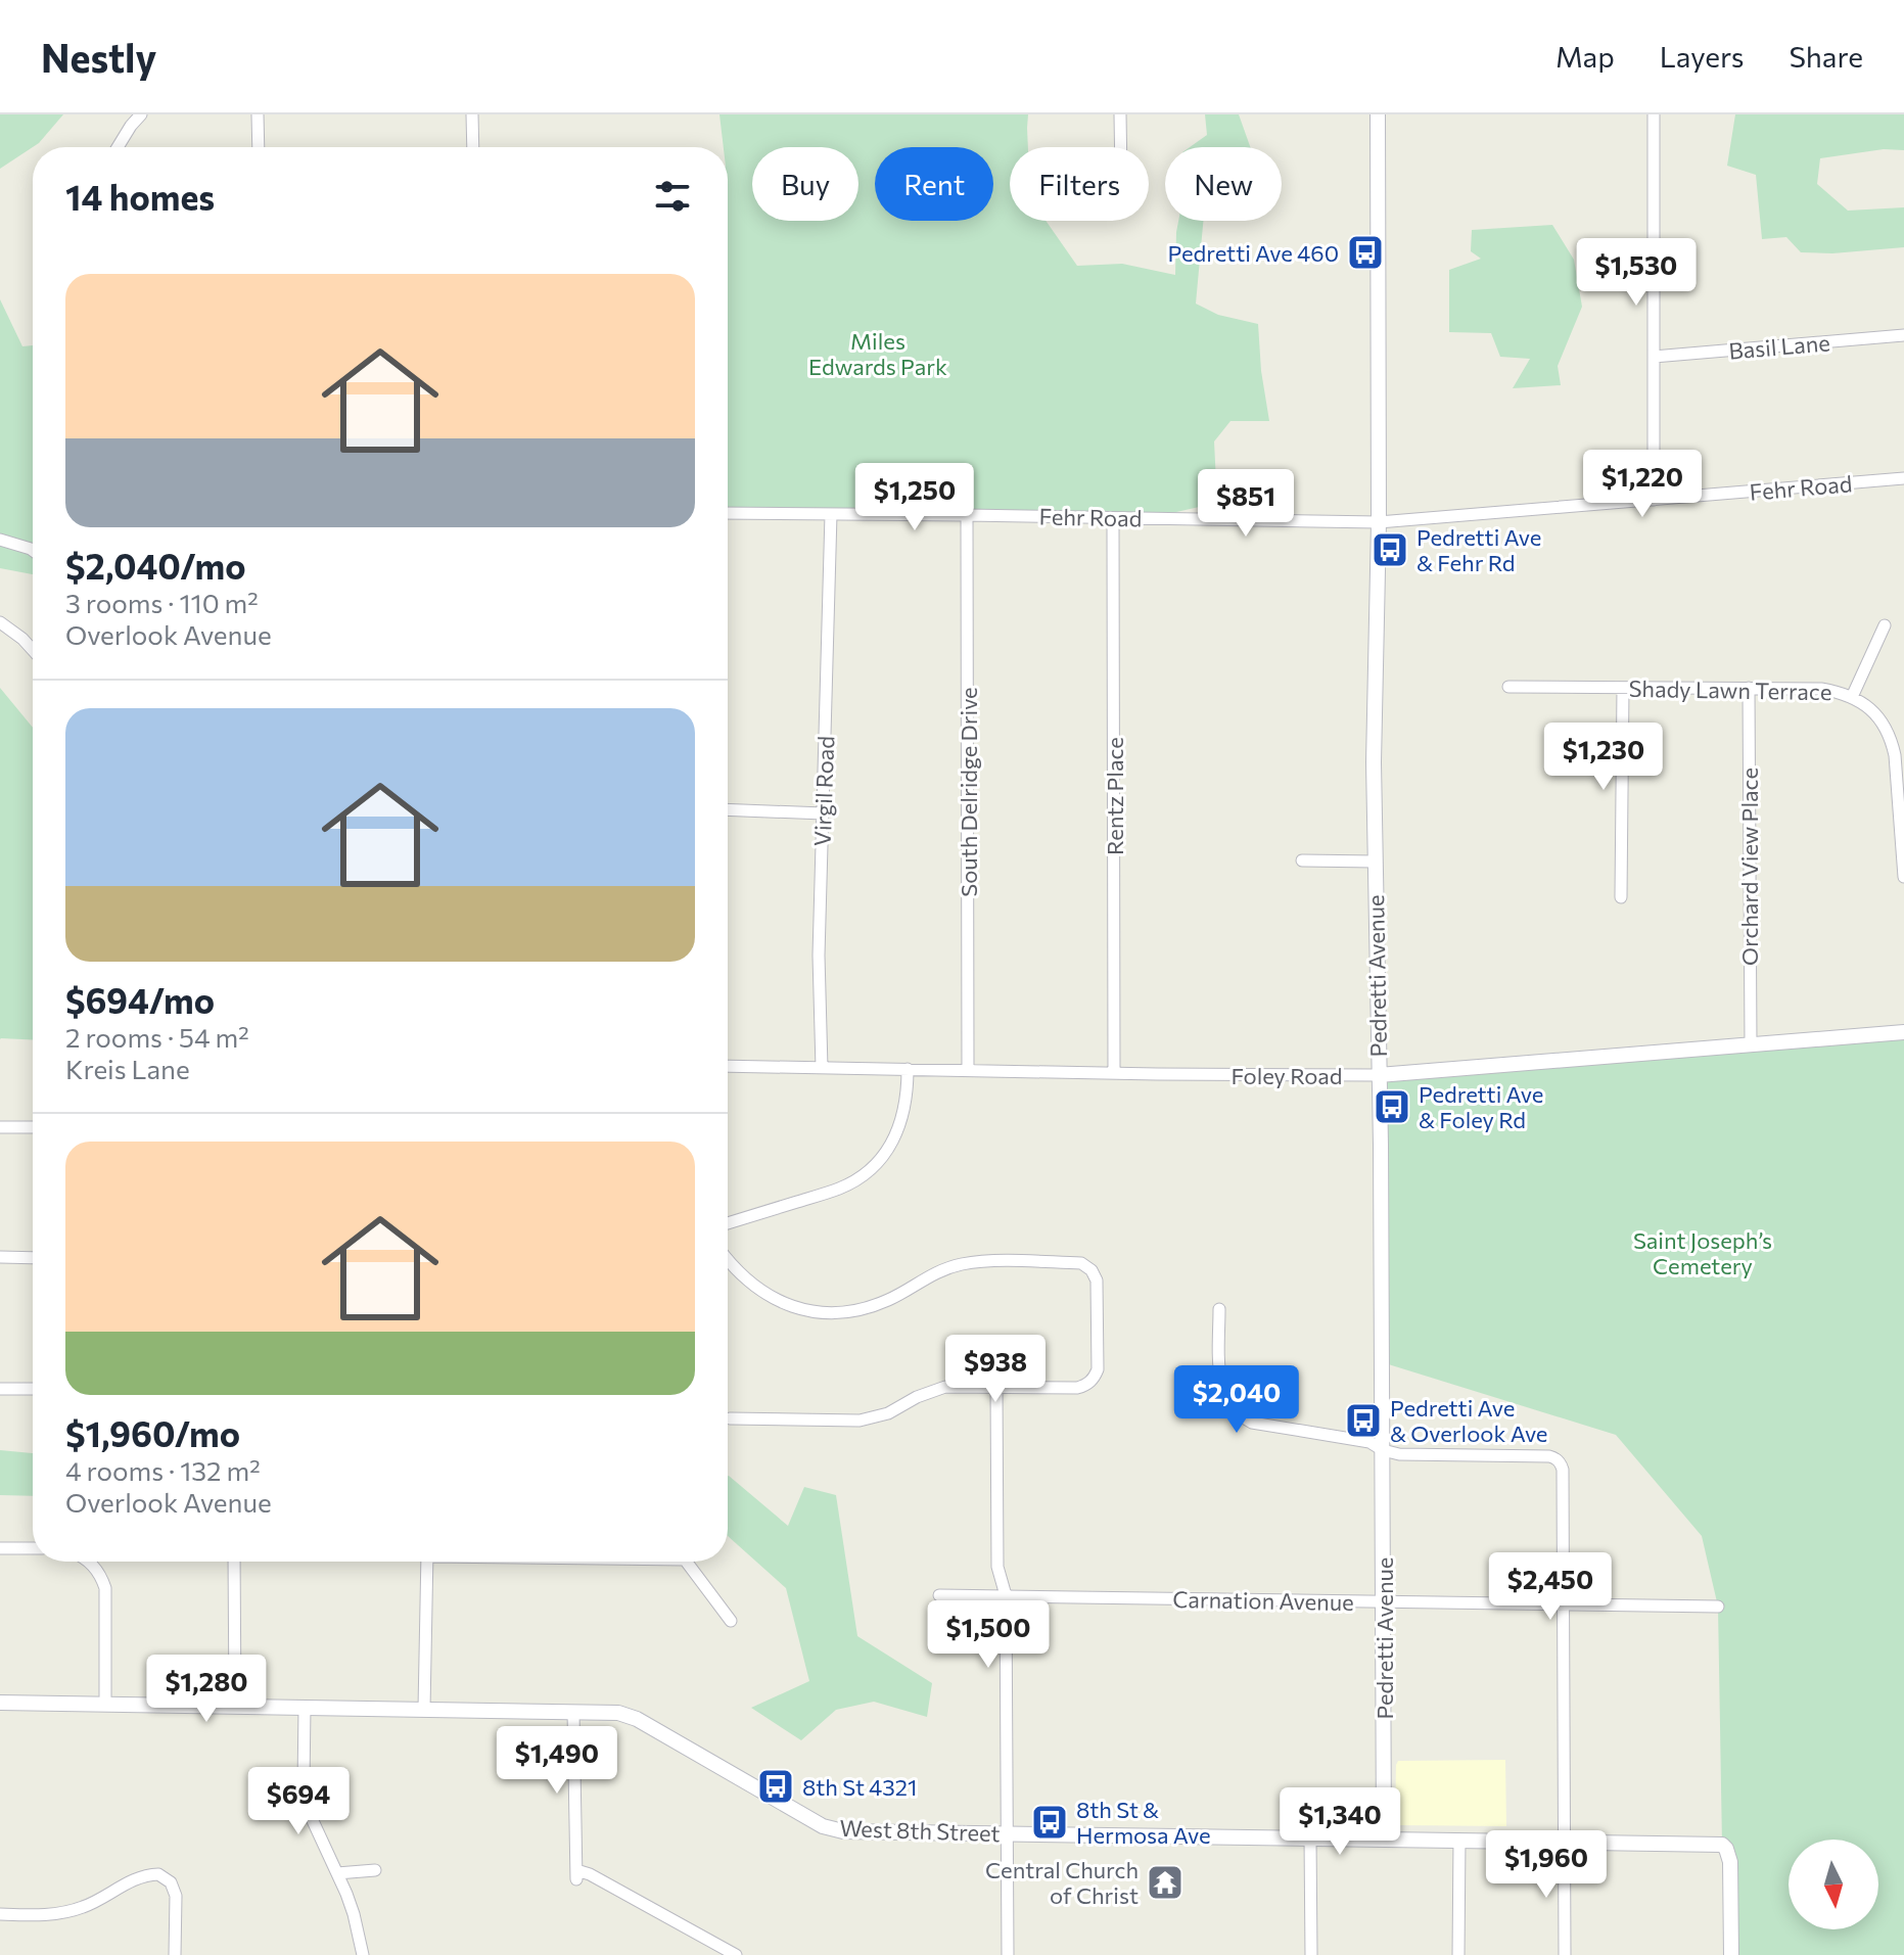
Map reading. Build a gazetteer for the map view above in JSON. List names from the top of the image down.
{
  "streets": {
    "street": [
      "Basil Lane",
      "Fehr Road",
      "Shady Lawn Terrace",
      "Virgil Road",
      "South Delridge Drive",
      "Rentz Place",
      "Orchard View Place",
      "Pedretti Avenue",
      "Foley Road",
      "Carnation Avenue",
      "West 8th Street"
    ]
  },
  "crossings": [
    ["Fehr Road", "Virgil Road"],
    ["Fehr Road", "South Delridge Drive"],
    ["Fehr Road", "Rentz Place"],
    ["Fehr Road", "Pedretti Avenue"],
    ["Shady Lawn Terrace", "Orchard View Place"],
    ["Virgil Road", "Foley Road"],
    ["South Delridge Drive", "Foley Road"],
    ["Rentz Place", "Foley Road"],
    ["Orchard View Place", "Foley Road"],
    ["Pedretti Avenue", "Foley Road"],
    ["Pedretti Avenue", "Carnation Avenue"],
    ["Pedretti Avenue", "West 8th Street"]
  ],
  "parks": ["Miles Edwards Park", "Saint Joseph’s Cemetery"],
  "places": {
    "bus stop": [
      "Pedretti Ave 460",
      "Pedretti Ave & Fehr Rd",
      "Pedretti Ave & Foley Rd",
      "Pedretti Ave & Overlook Ave",
      "8th St 4321",
      "8th St & Hermosa Ave"
    ],
    "temple": ["Central Church of Christ"]
  },
  "north": "bottom",
  "page": {
    "header": "Nestly",
    "nav": ["Map", "Layers", "Share"],
    "chip": [
      "Buy",
      "Rent",
      "Filters",
      "New"
    ],
    "heading": "14 homes",
    "price": [
      "$1,530",
      "$1,220",
      "$1,250",
      "$851",
      "$1,230",
      "$938",
      "$2,040",
      "$2,450",
      "$1,500",
      "$1,280",
      "$1,490",
      "$694",
      "$1,340",
      "$1,960"
    ],
    "list": [
      {
        "name": "$2,040/mo",
        "note": "3 rooms · 110 m² · Overlook Avenue"
      },
      {
        "name": "$694/mo",
        "note": "2 rooms · 54 m² · Kreis Lane"
      },
      {
        "name": "$1,960/mo",
        "note": "4 rooms · 132 m² · Overlook Avenue"
      }
    ]
  }
}
